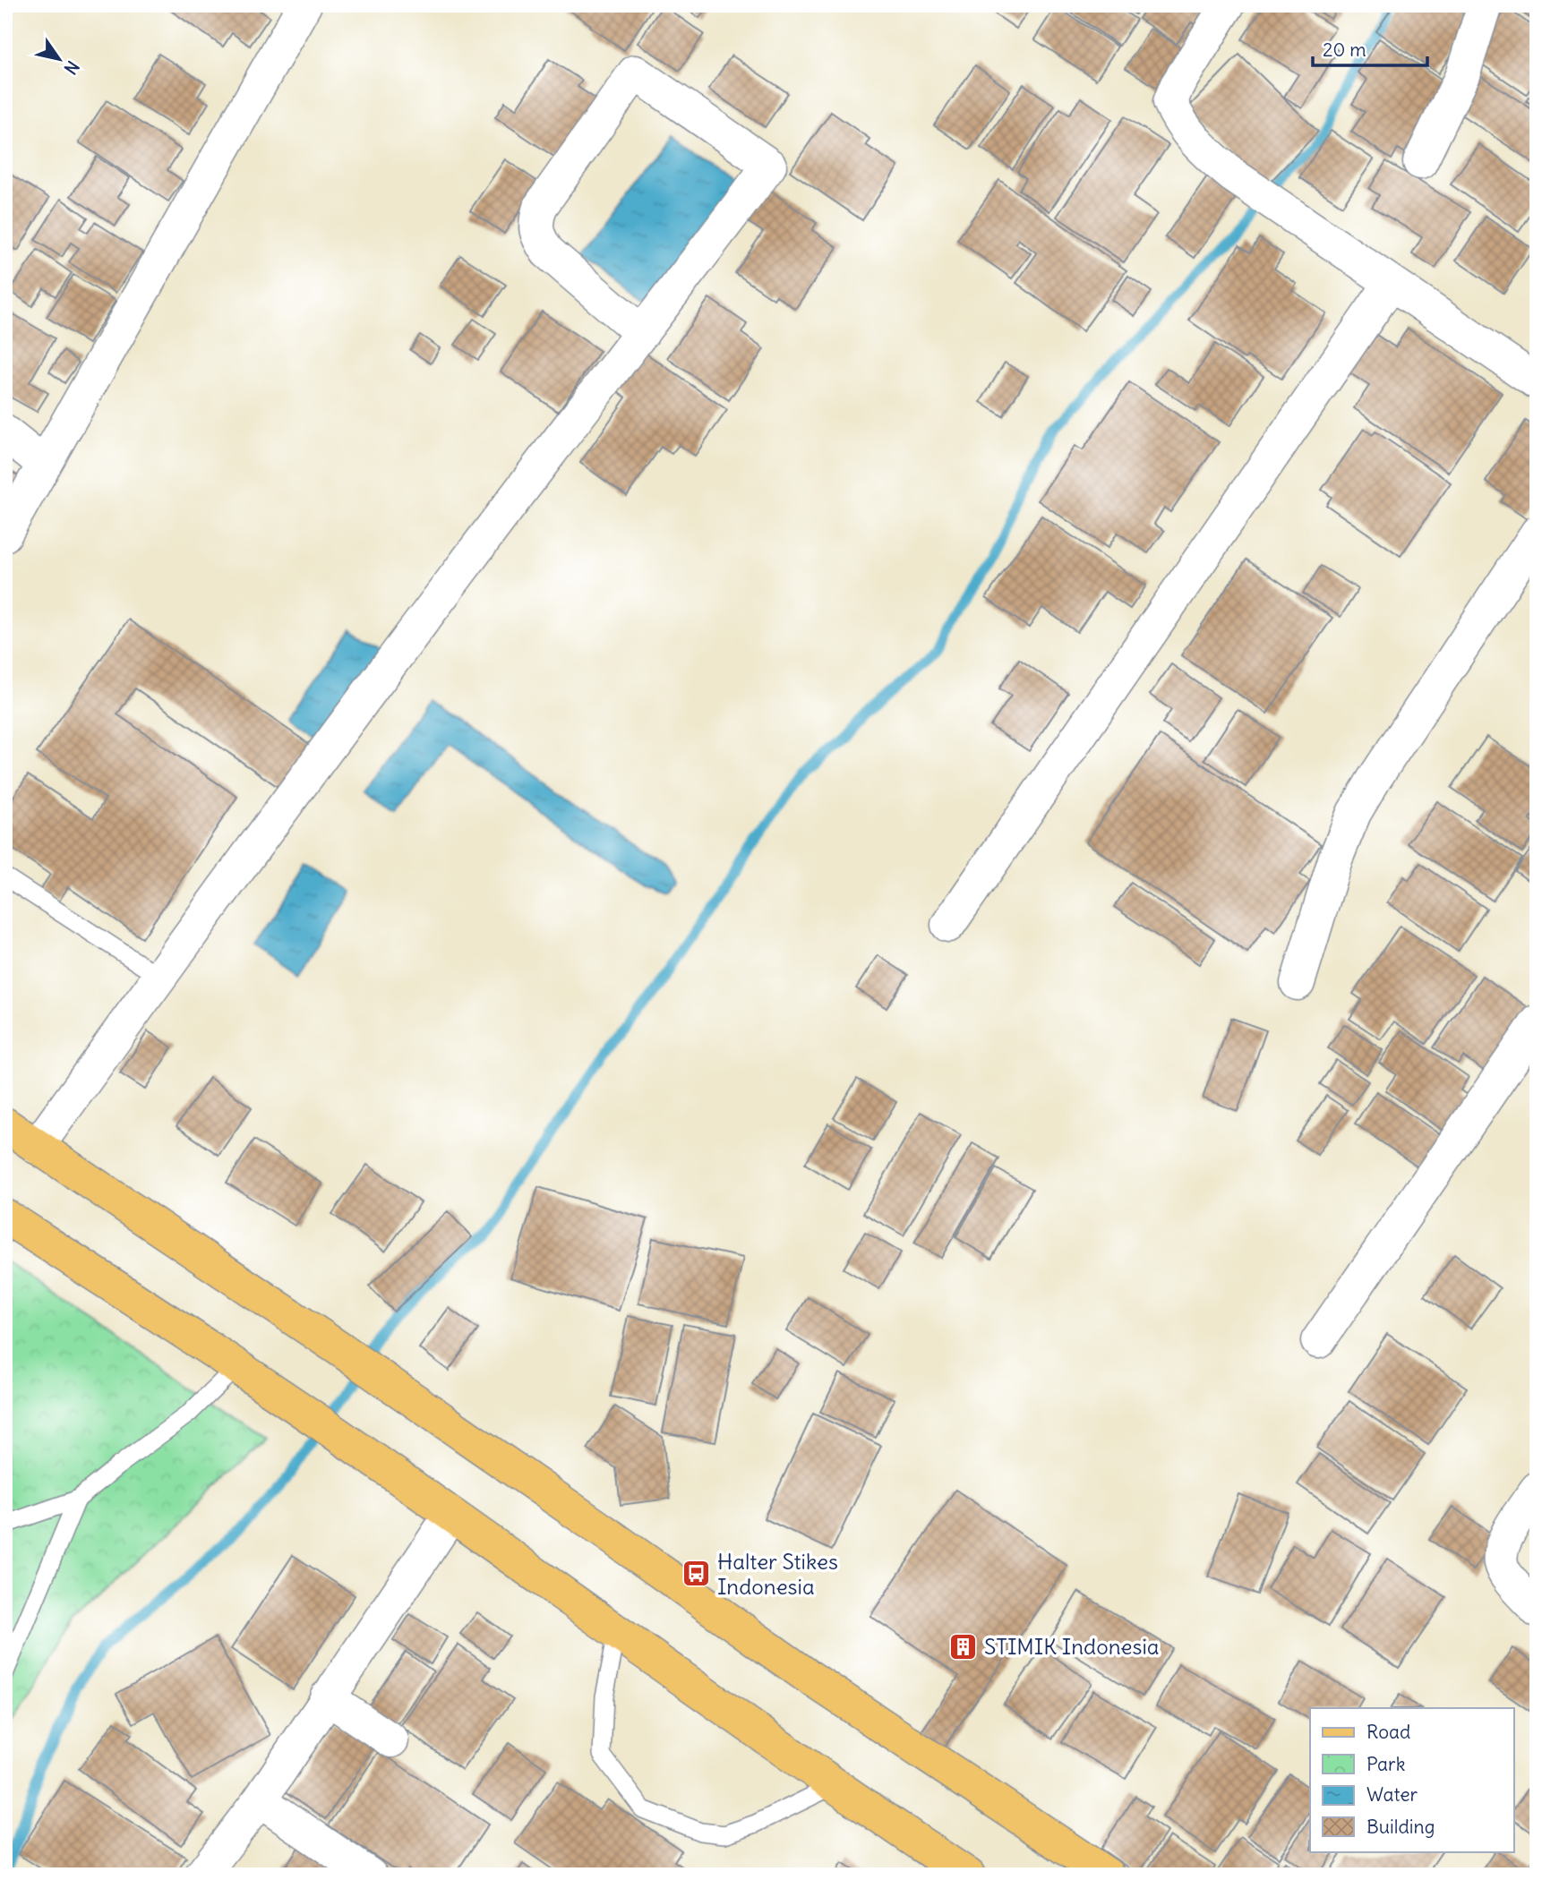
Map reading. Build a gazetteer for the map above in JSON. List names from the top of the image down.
{
  "places": {
    "bus stop": ["Halter Stikes Indonesia"],
    "building": ["STIMIK Indonesia"]
  },
  "legend": [
    "Road",
    "Park",
    "Water",
    "Building"
  ],
  "scale_bar": "20 m",
  "north": "bottom right"
}
